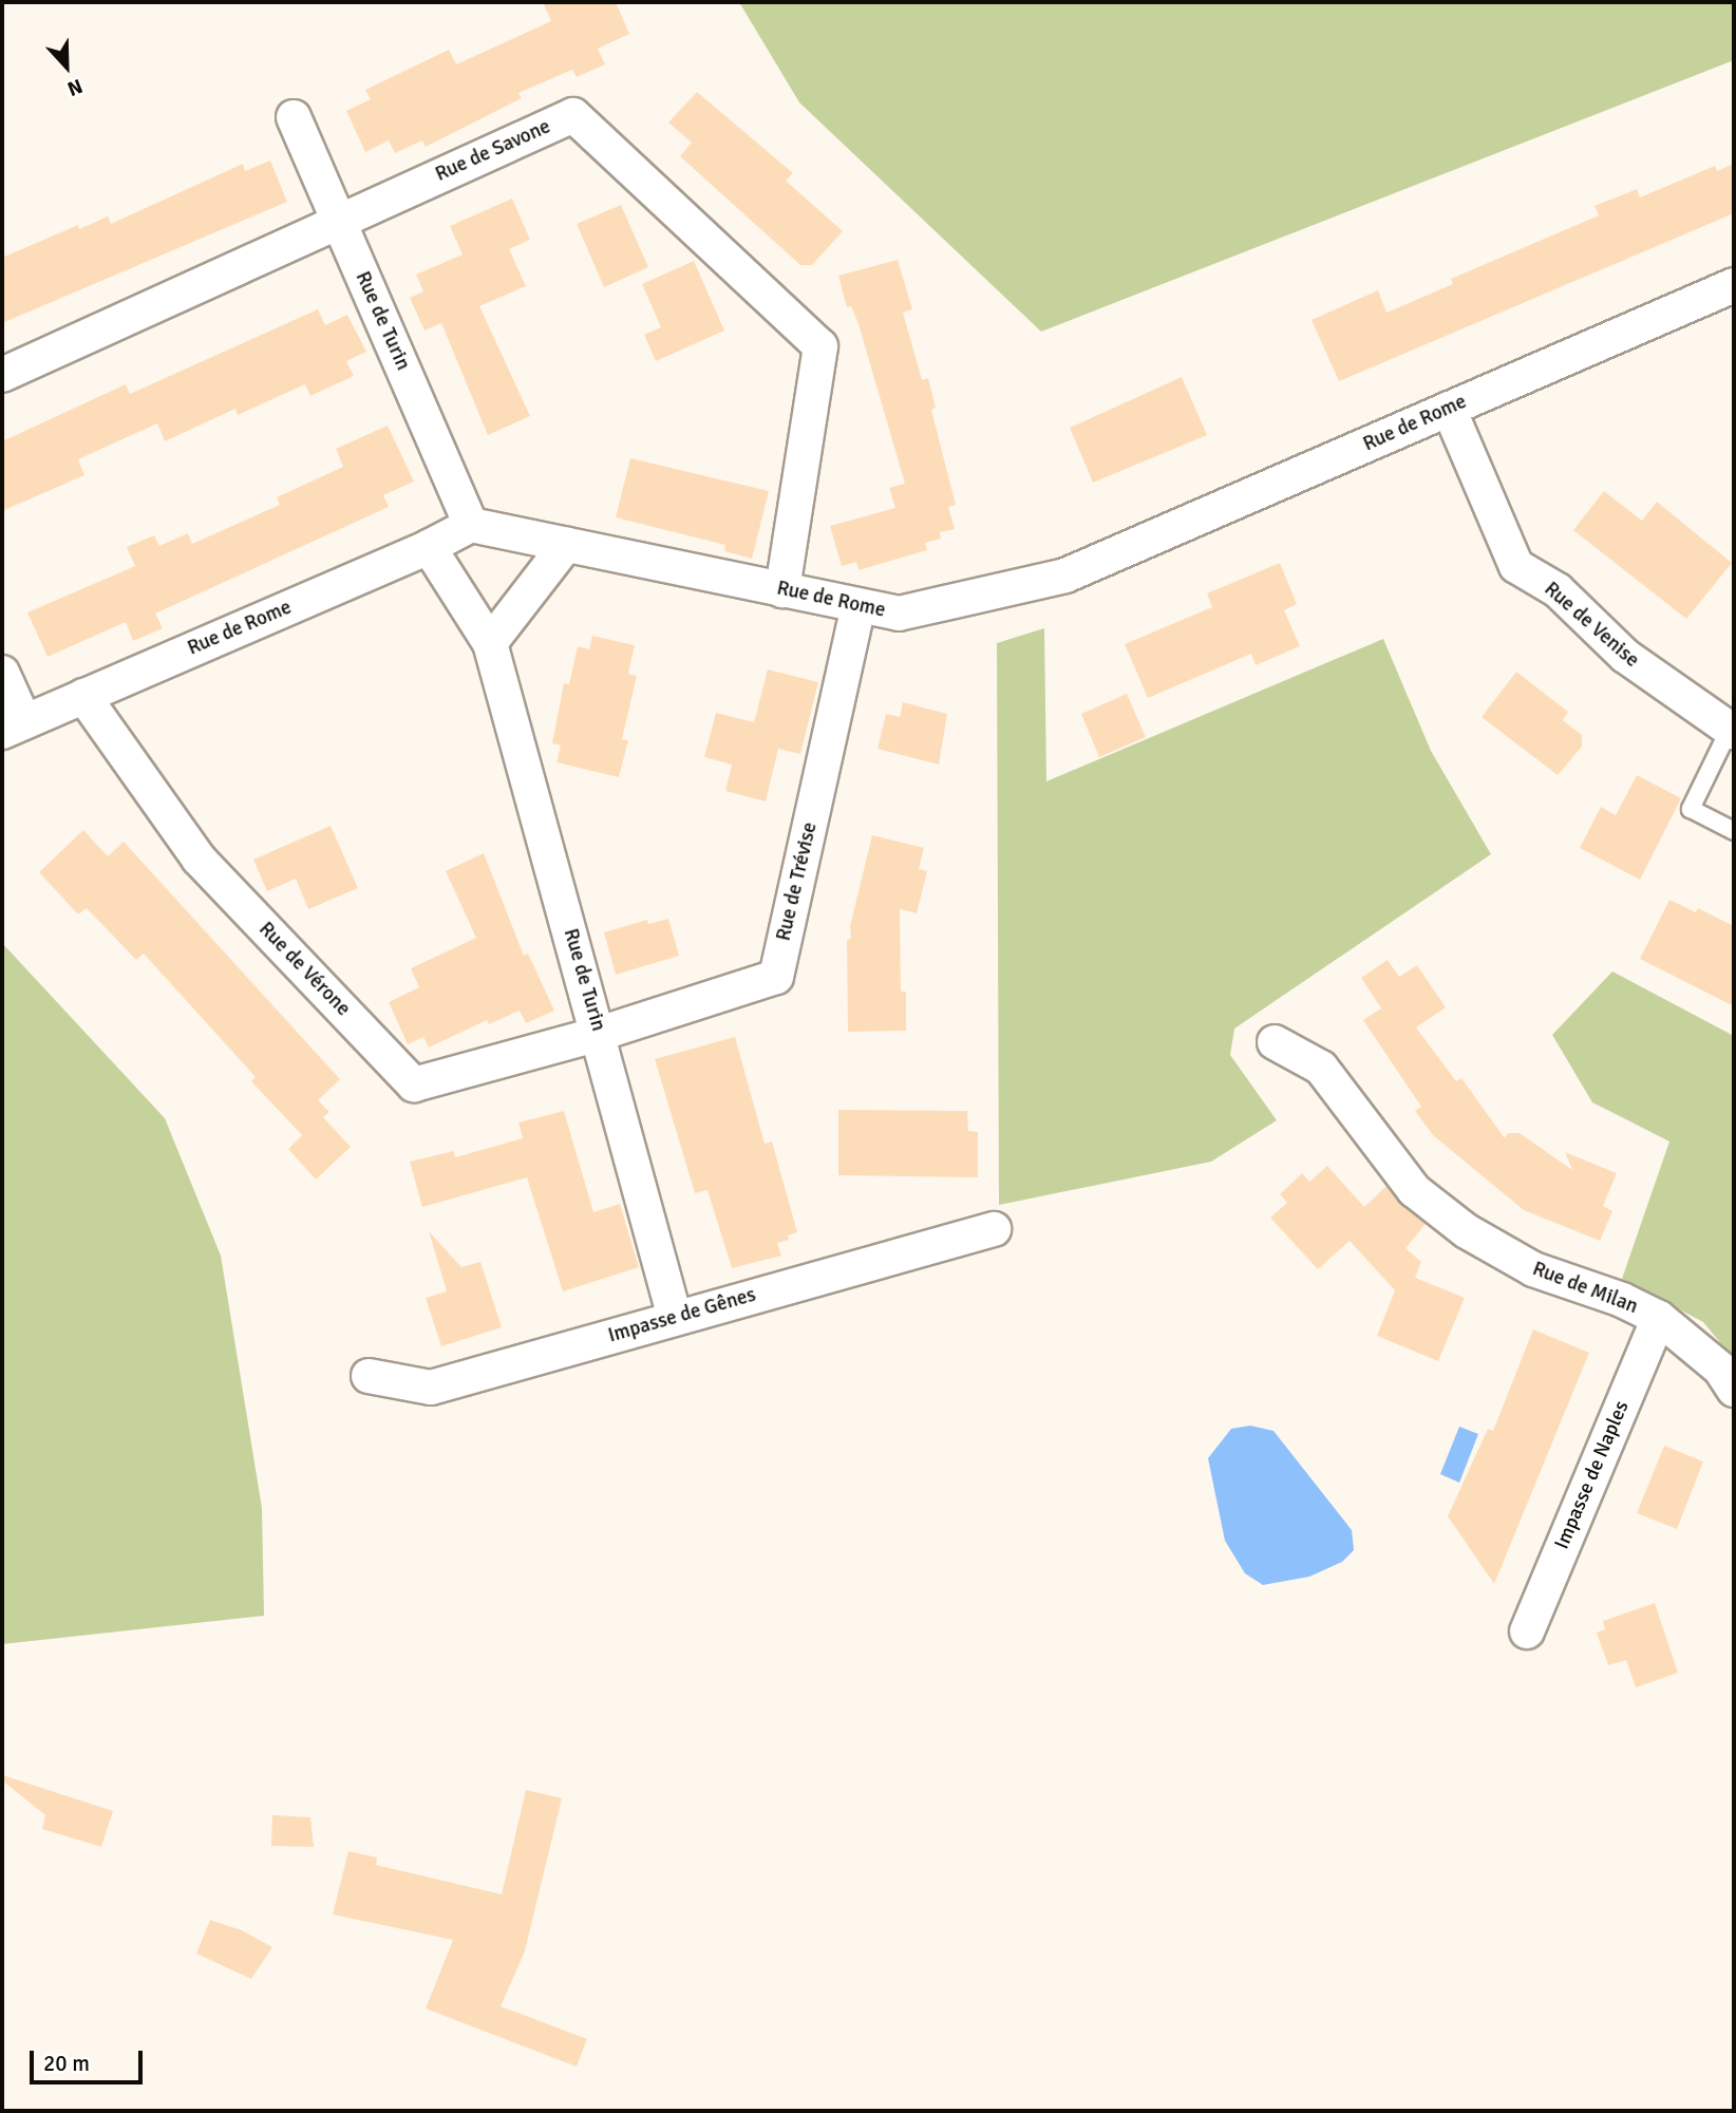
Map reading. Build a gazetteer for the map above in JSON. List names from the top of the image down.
{
  "streets": {
    "street": [
      "Rue de Savone",
      "Rue de Turin",
      "Rue de Rome",
      "Rue de Venise",
      "Rue de Trévise",
      "Rue de Vérone",
      "Rue de Milan",
      "Impasse de Gênes",
      "Impasse de Naples"
    ]
  },
  "crossings": [
    ["Rue de Savone", "Rue de Turin"],
    ["Rue de Savone", "Rue de Rome"],
    ["Rue de Turin", "Rue de Rome"],
    ["Rue de Turin", "Rue de Trévise"],
    ["Rue de Turin", "Rue de Vérone"],
    ["Rue de Turin", "Impasse de Gênes"],
    ["Rue de Rome", "Rue de Venise"],
    ["Rue de Rome", "Rue de Trévise"],
    ["Rue de Rome", "Rue de Vérone"],
    ["Rue de Trévise", "Rue de Vérone"],
    ["Rue de Milan", "Impasse de Naples"]
  ],
  "scale_bar": "20 m",
  "north": "bottom"
}
